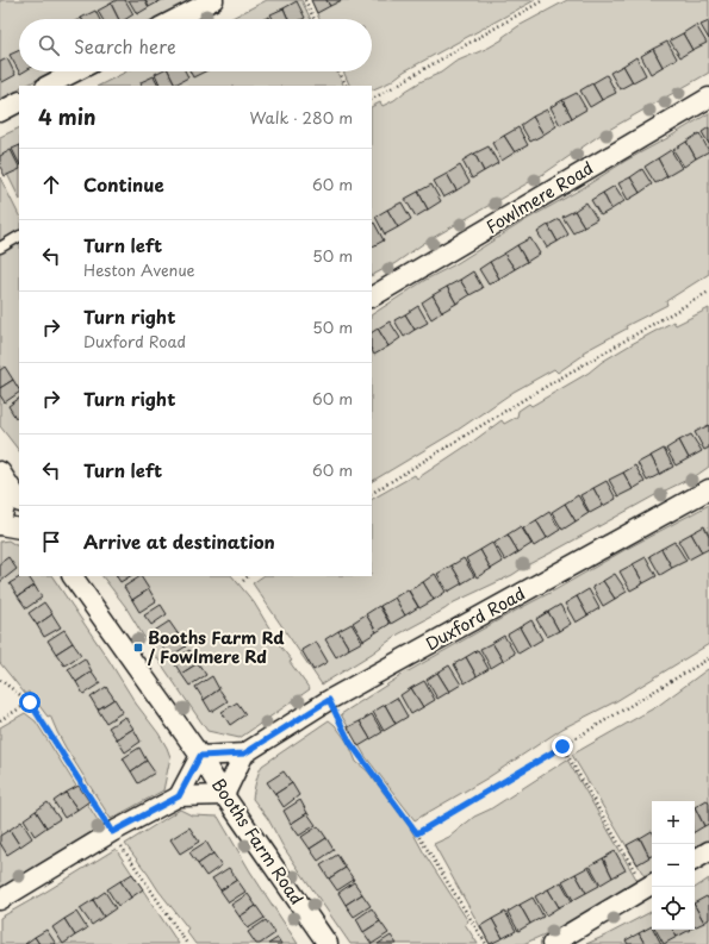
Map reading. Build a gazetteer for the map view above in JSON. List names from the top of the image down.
{
  "streets": {
    "street": ["Fowlmere Road", "Duxford Road", "Booths Farm Road"]
  },
  "crossings": [
    ["Duxford Road", "Booths Farm Road"]
  ],
  "places": {
    "transit": ["Booths Farm Rd / Fowlmere Rd"]
  },
  "page": {
    "search": "Search here",
    "heading": ["4 min", "Walk · 280 m"],
    "list": [
      ["Continue", "60 m"],
      ["Turn left", "Heston Avenue", "50 m"],
      ["Turn right", "Duxford Road", "50 m"],
      ["Turn right", "60 m"],
      ["Turn left", "60 m"],
      "Arrive at destination"
    ],
    "map_buttons": ["+", "−"]
  }
}
